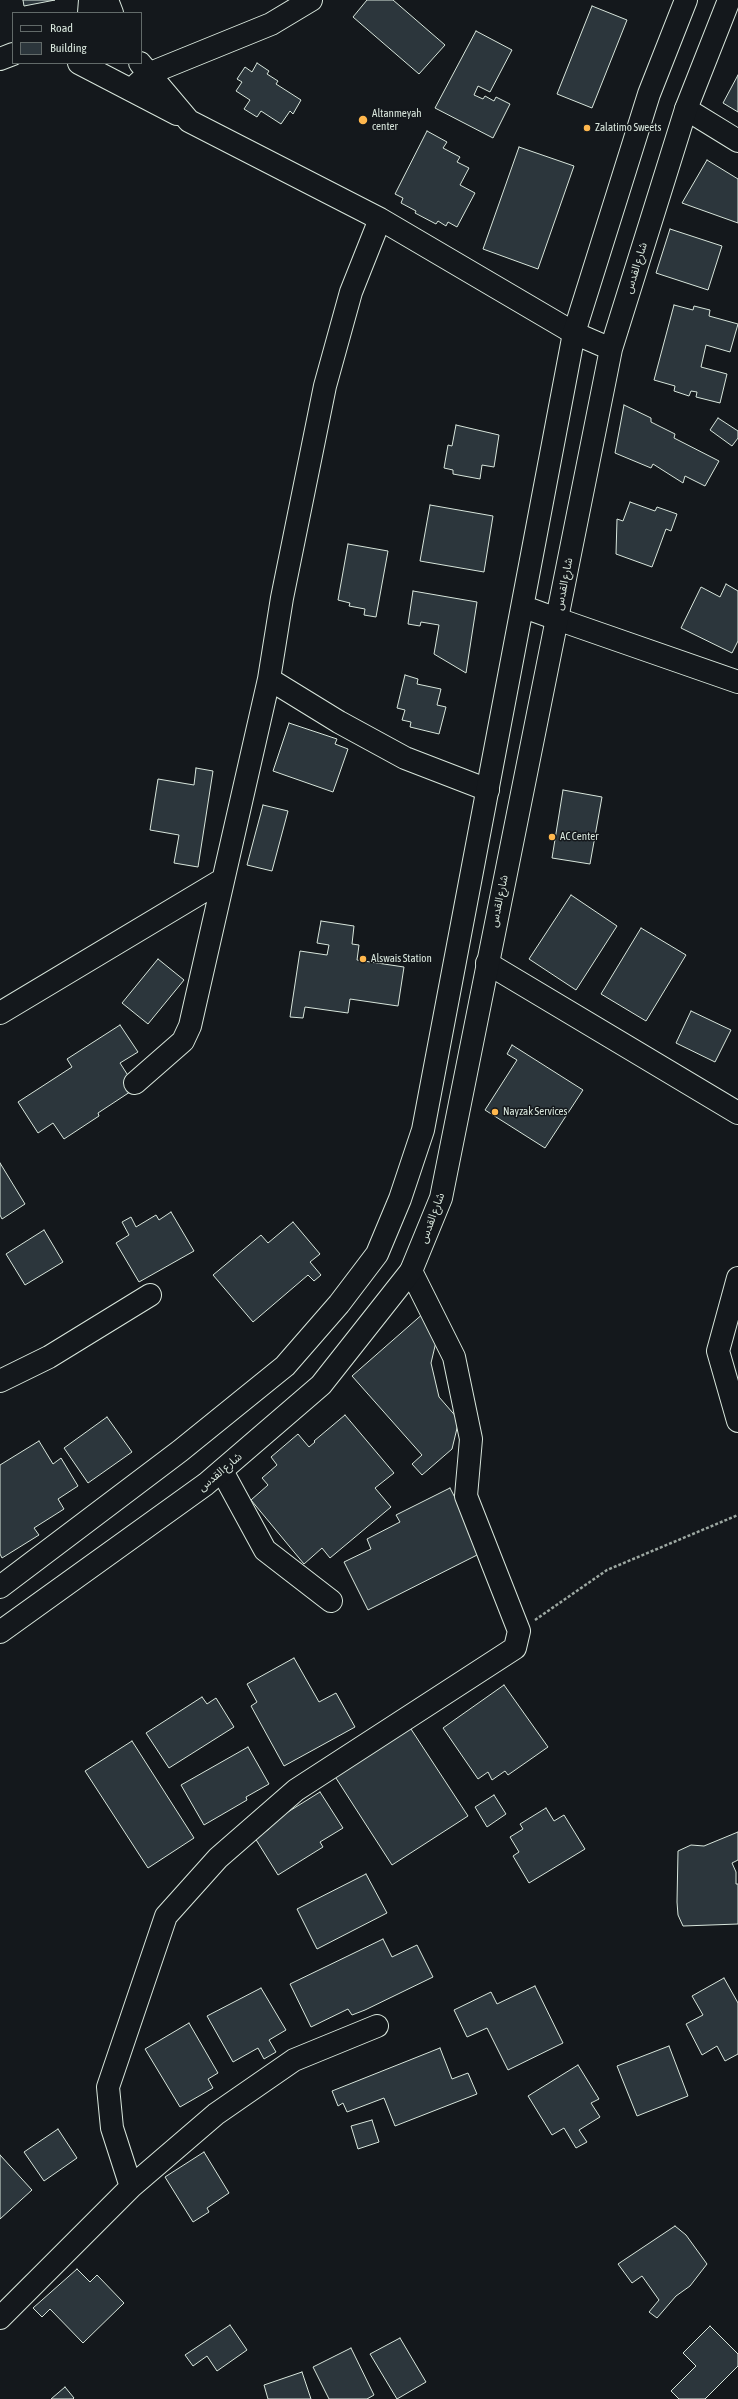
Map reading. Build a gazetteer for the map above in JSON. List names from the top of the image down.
{
  "streets": {
    "street": ["شارع القدس"]
  },
  "places": [
    "Altanmeyah center",
    "Zalatimo Sweets",
    "AC Center",
    "Alswais Station",
    "Nayzak Services"
  ],
  "legend": ["Road", "Building"]
}
